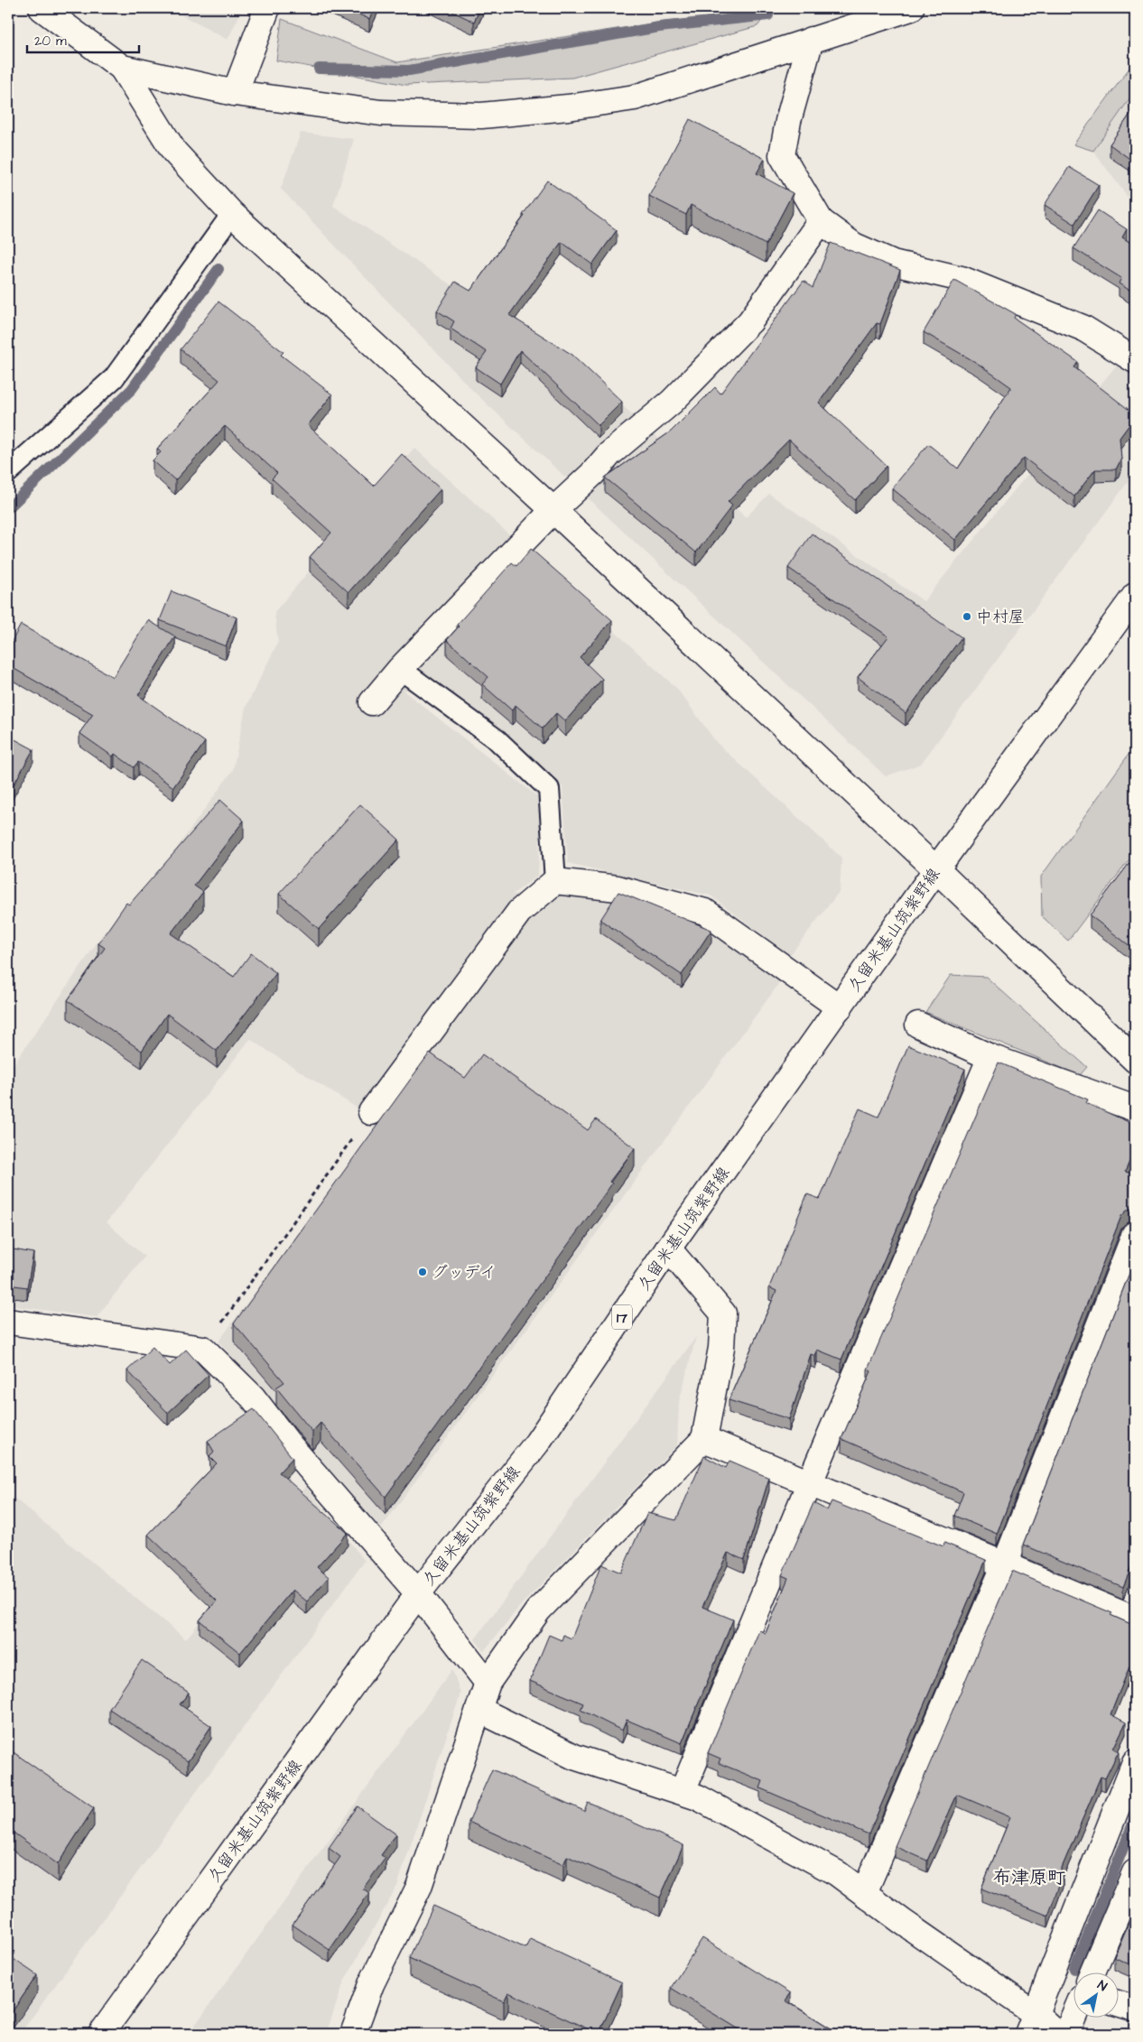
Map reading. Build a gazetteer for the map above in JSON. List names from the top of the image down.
{
  "streets": {
    "street": ["久留米基山筑紫野線", "17"]
  },
  "districts": ["布津原町"],
  "places": ["中村屋", "グッデイ"],
  "scale_bar": "20 m",
  "north": "top right"
}
